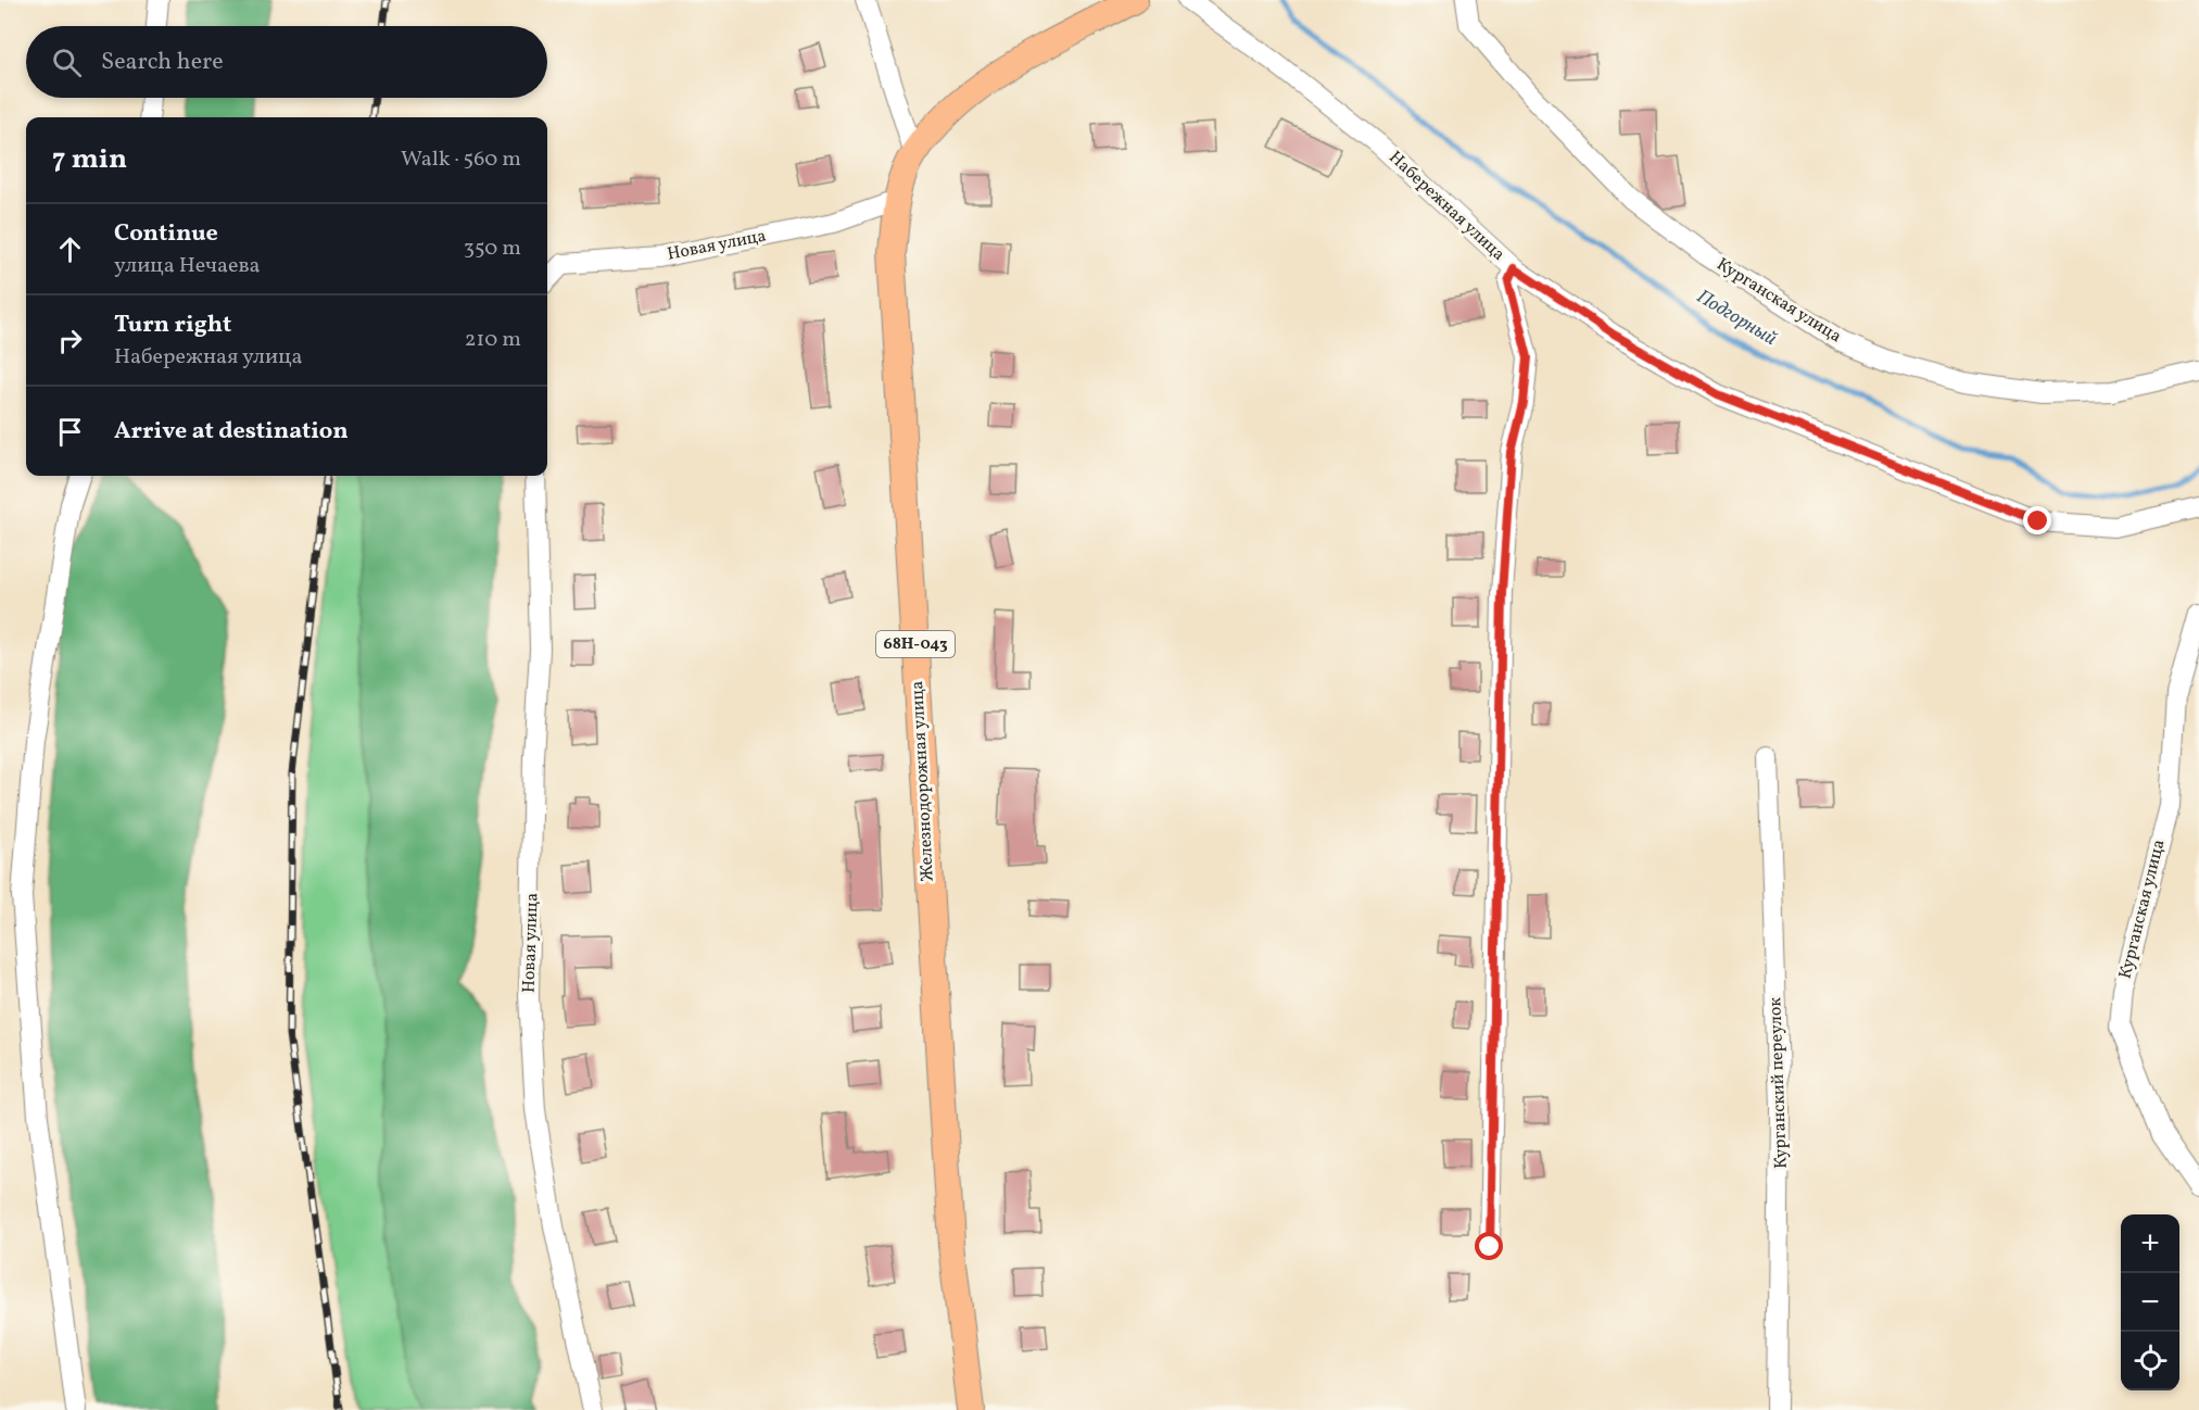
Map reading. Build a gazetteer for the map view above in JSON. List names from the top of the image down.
{
  "streets": {
    "main road": ["68Н-043", "Железнодорожная улица"],
    "street": [
      "Набережная улица",
      "Новая улица",
      "Курганская улица",
      "Курганский переулок"
    ]
  },
  "crossings": [
    ["Новая улица", "Железнодорожная улица"]
  ],
  "water": ["Подгорный"],
  "page": {
    "search": "Search here",
    "heading": ["7 min", "Walk · 560 m"],
    "list": [
      ["Continue", "улица Нечаева", "350 m"],
      ["Turn right", "Набережная улица", "210 m"],
      "Arrive at destination"
    ],
    "map_buttons": ["+", "−"]
  }
}
